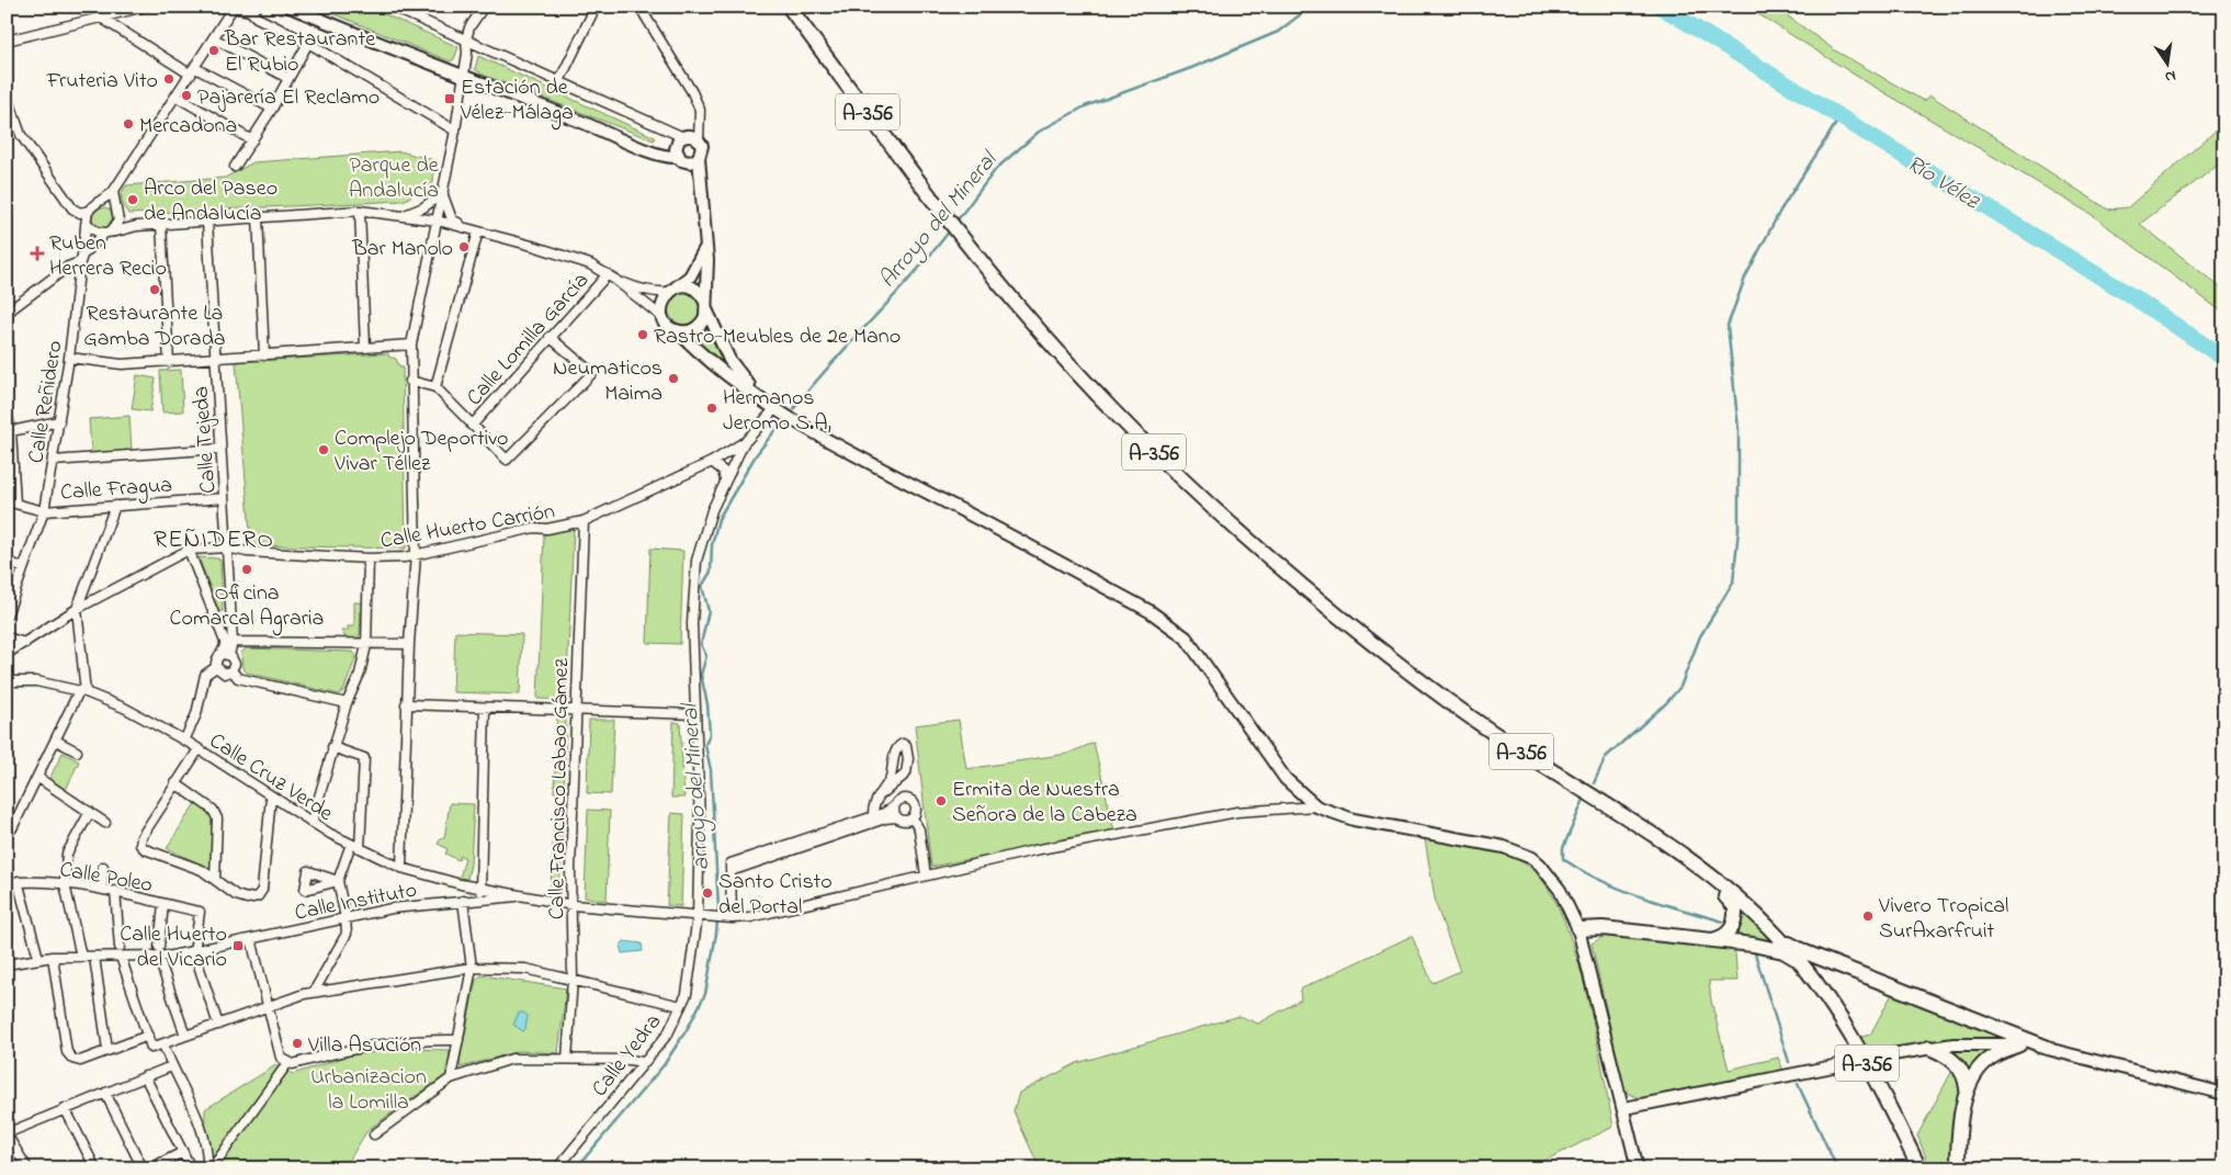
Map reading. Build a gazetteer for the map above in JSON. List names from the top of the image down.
{
  "streets": {
    "main road": ["A-356"],
    "street": [
      "Calle Lomilla García",
      "Calle Reñidero",
      "Calle Tejeda",
      "Calle Fragua",
      "Calle Huerto Carrión",
      "Calle Cruz Verde",
      "Calle Francisco Labao Gámez",
      "Calle Poleo",
      "Calle Instituto",
      "Calle Yedra"
    ]
  },
  "crossings": [
    ["Calle Reñidero", "Calle Fragua"],
    ["Calle Tejeda", "Calle Fragua"],
    ["Calle Tejeda", "Calle Huerto Carrión"],
    ["Calle Huerto Carrión", "Calle Francisco Labao Gámez"],
    ["Calle Huerto Carrión", "Calle Yedra"],
    ["Calle Cruz Verde", "Calle Francisco Labao Gámez"],
    ["Calle Cruz Verde", "Calle Instituto"],
    ["Calle Cruz Verde", "Calle Yedra"]
  ],
  "districts": ["REÑIDERO"],
  "water": ["Río Vélez", "Arroyo del Mineral", "arroyo del Mineral"],
  "parks": ["Parque de Andalucía", "Urbanizacion la Lomilla"],
  "places": {
    "other": [
      "Bar Restaurante El Rubio",
      "Fruteria Vito",
      "Pajarería El Reclamo",
      "Mercadona",
      "Arco del Paseo de Andalucía",
      "Bar Manolo",
      "Restaurante La Gamba Dorada",
      "Rastro-Meubles de 2e Mano",
      "Neumaticos Maima",
      "Hermanos Jeromo S.A,",
      "Complejo Deportivo Vivar Téllez",
      "Oficina Comarcal Agraria",
      "Ermita de Nuestra Señora de la Cabeza",
      "Santo Cristo del Portal",
      "Vivero Tropical SurAxarfruit",
      "Villa Asución"
    ],
    "transit": ["Estación de Vélez-Málaga", "Calle Huerto del Vicario"],
    "health": ["Ruben Herrera Recio"]
  },
  "north": "bottom"
}
